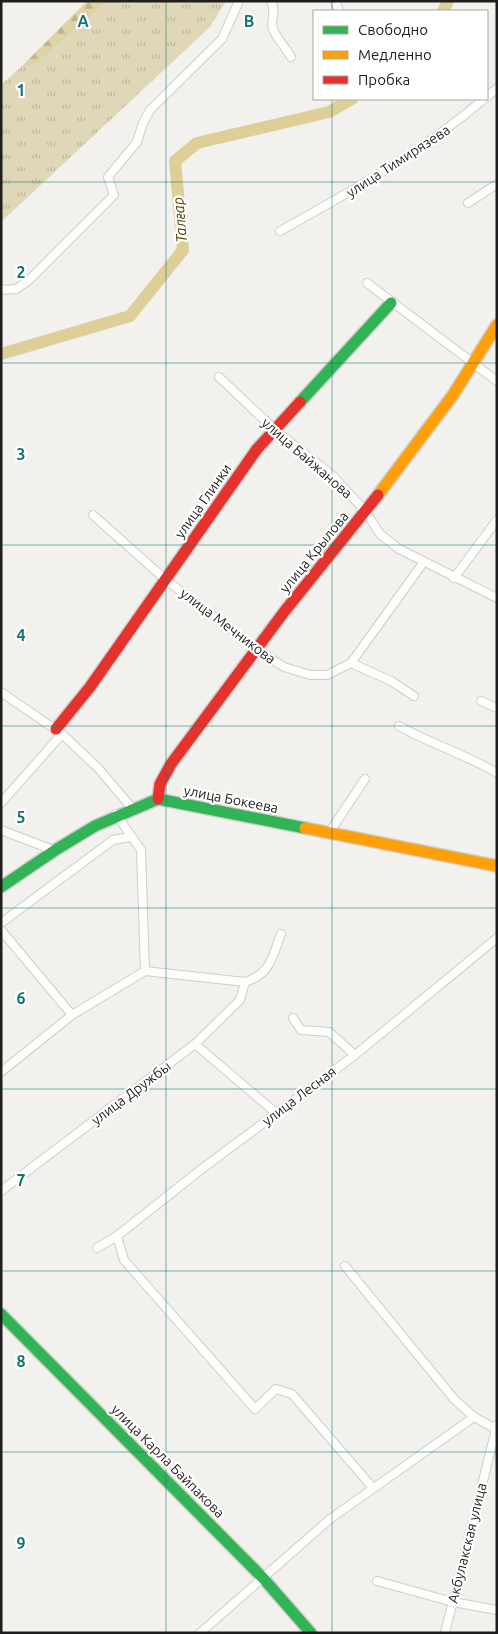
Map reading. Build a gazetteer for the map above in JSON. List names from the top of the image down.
{
  "streets": {
    "street": [
      "улица Тимирязева",
      "улица Байжанова",
      "улица Глинки",
      "улица Крылова",
      "улица Мечникова",
      "улица Бокеева",
      "улица Дружбы",
      "улица Лесная",
      "улица Карла Байпакова",
      "Акбулакская улица"
    ]
  },
  "crossings": [
    ["улица Байжанова", "улица Глинки"],
    ["улица Байжанова", "улица Крылова"],
    ["улица Байжанова", "улица Мечникова"],
    ["улица Глинки", "улица Мечникова"],
    ["улица Крылова", "улица Мечникова"],
    ["улица Крылова", "улица Бокеева"]
  ],
  "water": ["Талғар"],
  "legend": ["Свободно", "Медленно", "Пробка"],
  "grid": {
    "columns": ["A", "B"],
    "rows": [
      "1",
      "2",
      "3",
      "4",
      "5",
      "6",
      "7",
      "8",
      "9"
    ]
  }
}
